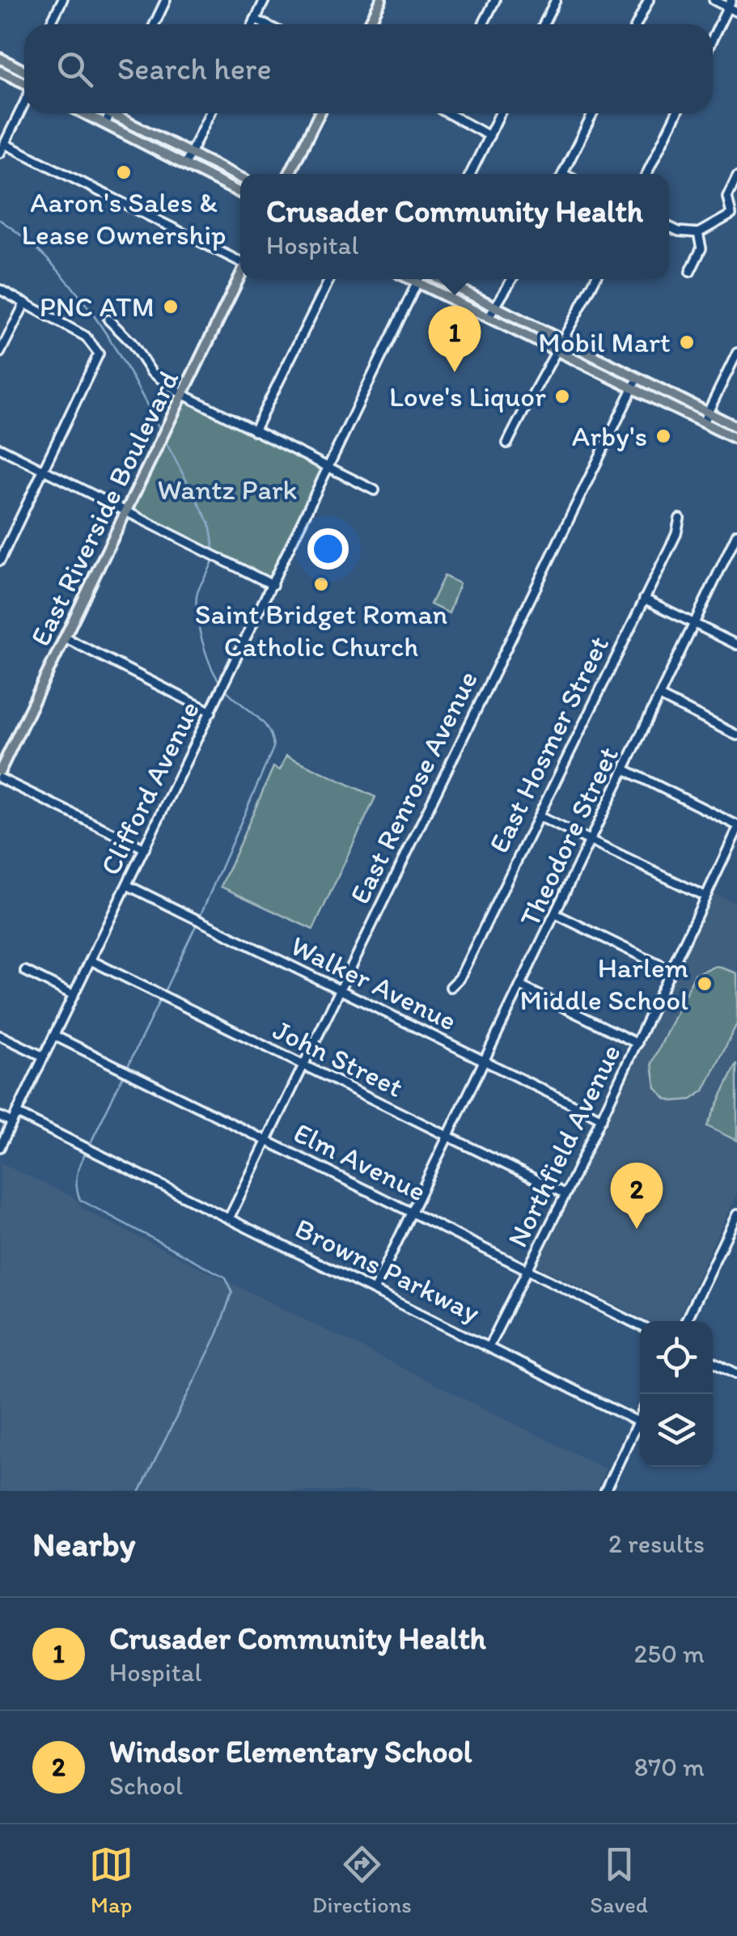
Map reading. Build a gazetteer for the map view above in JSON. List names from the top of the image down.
{
  "streets": {
    "main road": ["East Riverside Boulevard"],
    "street": [
      "East Hosmer Street",
      "East Renrose Avenue",
      "Clifford Avenue",
      "Theodore Street",
      "Walker Avenue",
      "John Street",
      "Northfield Avenue",
      "Elm Avenue",
      "Browns Parkway"
    ]
  },
  "crossings": [
    ["East Renrose Avenue", "Walker Avenue"],
    ["East Renrose Avenue", "John Street"],
    ["East Renrose Avenue", "Elm Avenue"],
    ["East Renrose Avenue", "Browns Parkway"],
    ["Clifford Avenue", "Walker Avenue"],
    ["Clifford Avenue", "John Street"],
    ["Clifford Avenue", "Elm Avenue"],
    ["Clifford Avenue", "Browns Parkway"],
    ["Theodore Street", "Walker Avenue"],
    ["Theodore Street", "John Street"],
    ["Theodore Street", "Elm Avenue"],
    ["Theodore Street", "Browns Parkway"],
    ["Walker Avenue", "Northfield Avenue"],
    ["John Street", "Northfield Avenue"],
    ["Northfield Avenue", "Elm Avenue"],
    ["Northfield Avenue", "Browns Parkway"]
  ],
  "parks": ["Wantz Park"],
  "places": [
    "Aaron's Sales & Lease Ownership",
    "PNC ATM",
    "Mobil Mart",
    "Love's Liquor",
    "Arby's",
    "Saint Bridget Roman Catholic Church",
    "Harlem Middle School"
  ],
  "page": {
    "search": "Search here",
    "popup": ["Crusader Community Health", "Hospital"],
    "pins": ["1", "2"],
    "heading": ["Nearby", "2 results"],
    "list": [
      {
        "mark": "1",
        "name": "Crusader Community Health",
        "note": "Hospital",
        "value": "250 m"
      },
      {
        "mark": "2",
        "name": "Windsor Elementary School",
        "note": "School",
        "value": "870 m"
      }
    ],
    "nav": ["Map", "Directions", "Saved"]
  }
}
